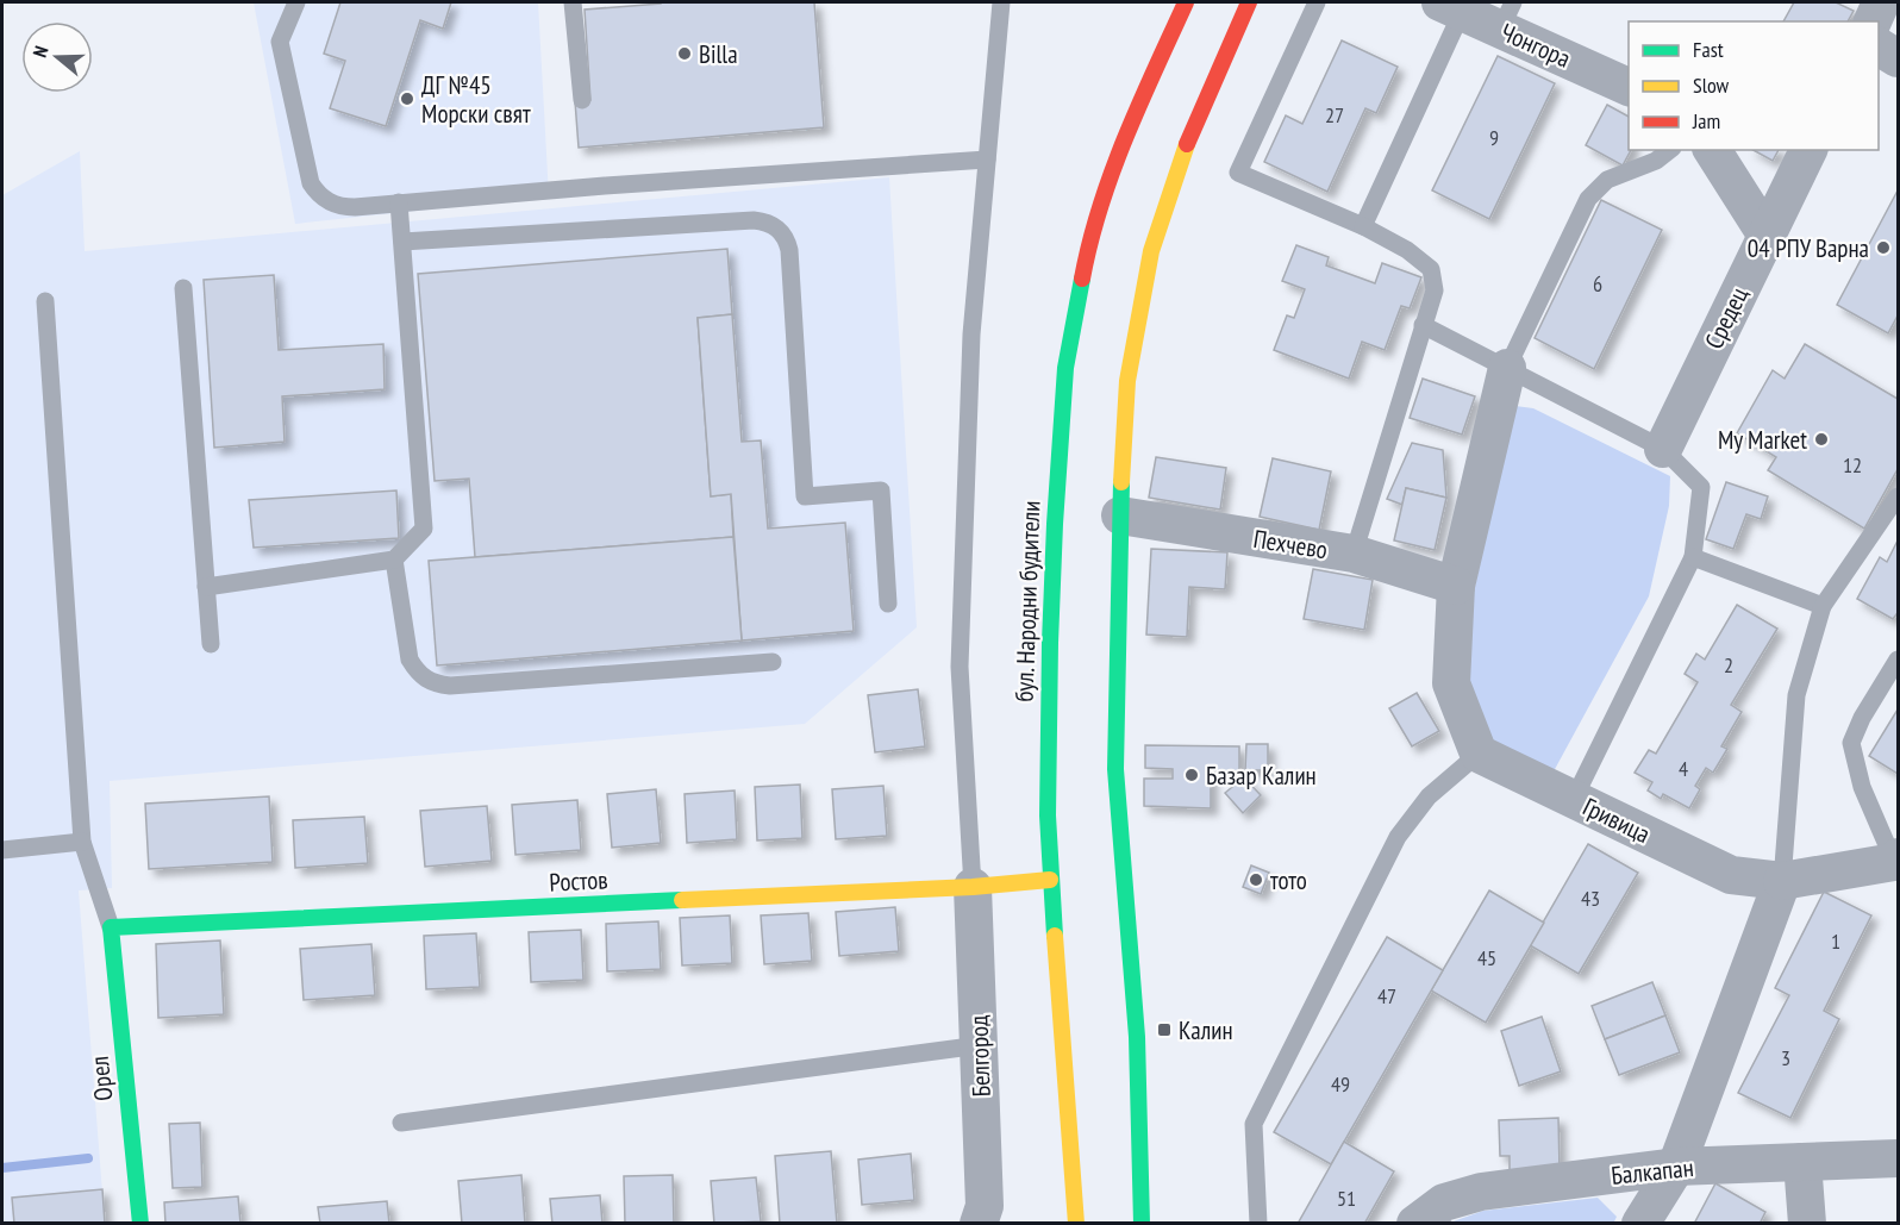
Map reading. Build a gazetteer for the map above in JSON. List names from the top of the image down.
{
  "streets": {
    "main road": ["бул. Народни будители", "Ростов", "Орел"],
    "street": [
      "Чонгора",
      "Средец",
      "Пехчево",
      "Гривица",
      "Белгород",
      "Балкапан"
    ]
  },
  "crossings": [
    ["бул. Народни будители", "Ростов"],
    ["Ростов", "Белгород"],
    ["Ростов", "Орел"]
  ],
  "places": {
    "other": [
      "Billa",
      "ДГ №45 Морски свят",
      "04 РПУ Варна",
      "My Market",
      "Базар Калин",
      "тото"
    ],
    "transit": ["Калин"]
  },
  "house_numbers": [
    "27",
    "9",
    "6",
    "12",
    "2",
    "4",
    "43",
    "1",
    "45",
    "47",
    "3",
    "49",
    "51"
  ],
  "legend": ["Fast", "Slow", "Jam"],
  "north": "left"
}
